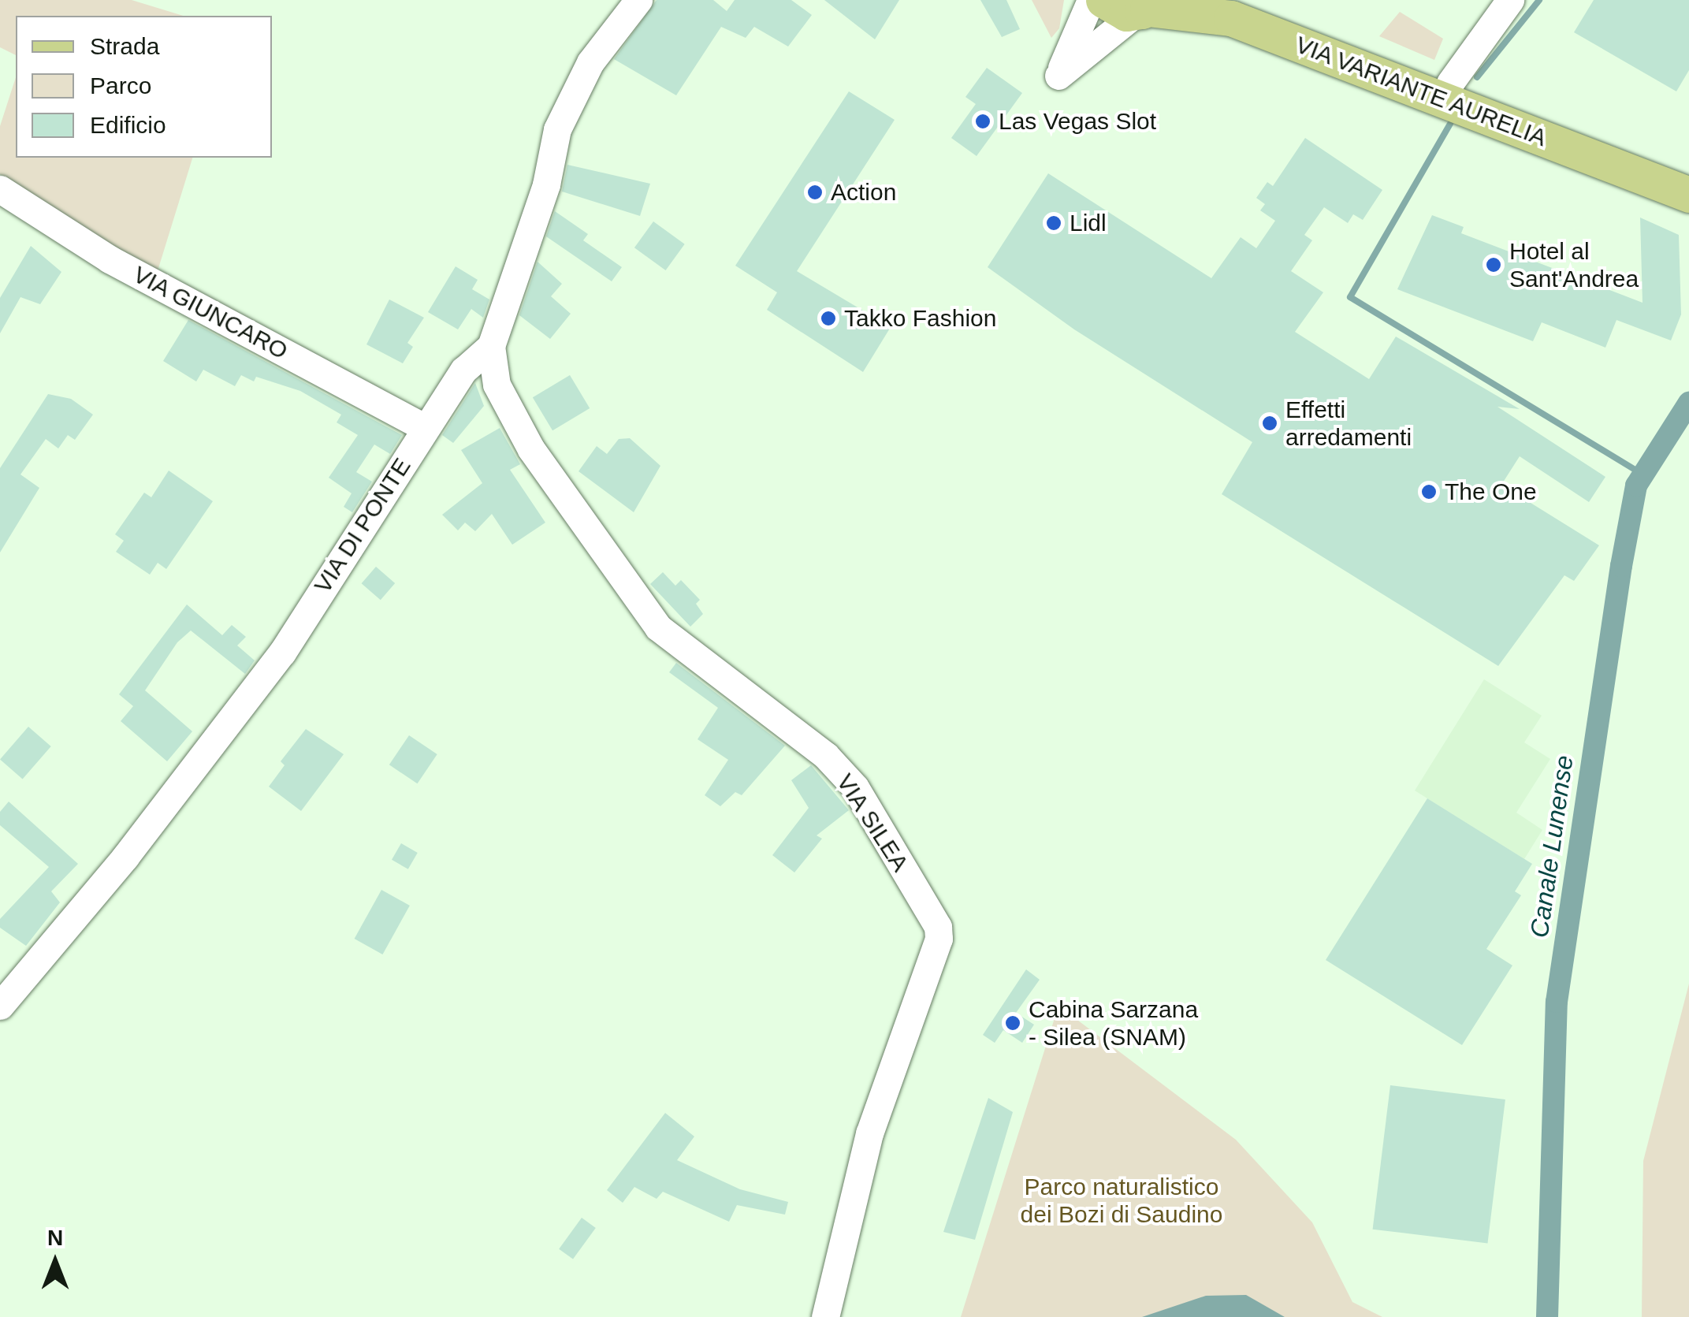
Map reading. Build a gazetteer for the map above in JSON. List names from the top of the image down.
{
  "streets": {
    "main road": ["VIA VARIANTE AURELIA"],
    "street": ["VIA GIUNCARO", "VIA DI PONTE", "VIA SILEA"]
  },
  "crossings": [
    ["VIA GIUNCARO", "VIA DI PONTE"],
    ["VIA DI PONTE", "VIA SILEA"]
  ],
  "water": ["Canale Lunense"],
  "parks": ["Parco naturalistico dei Bozi di Saudino"],
  "places": [
    "Las Vegas Slot",
    "Action",
    "Lidl",
    "Hotel al Sant'Andrea",
    "Takko Fashion",
    "Effetti arredamenti",
    "The One",
    "Cabina Sarzana - Silea (SNAM)"
  ],
  "legend": ["Strada", "Parco", "Edificio"],
  "north": "top"
}
